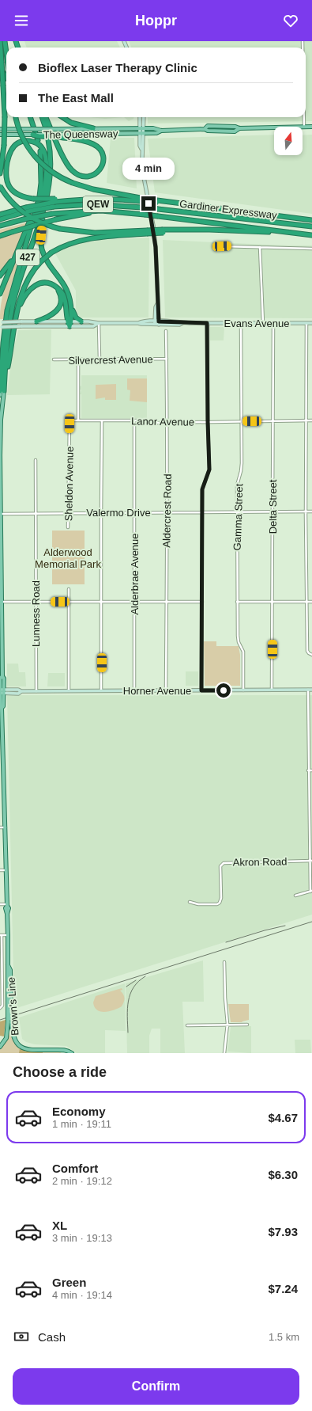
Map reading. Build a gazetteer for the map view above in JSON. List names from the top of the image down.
{
  "streets": {
    "highway": ["QEW", "Gardiner Expressway", "427"],
    "main road": [
      "The Queensway",
      "Evans Avenue",
      "Horner Avenue",
      "Brown's Line"
    ],
    "street": [
      "Silvercrest Avenue",
      "Lanor Avenue",
      "Sheldon Avenue",
      "Delta Street",
      "Aldercrest Road",
      "Valermo Drive",
      "Gamma Street",
      "Alderbrae Avenue",
      "Lunness Road",
      "Akron Road"
    ]
  },
  "crossings": [
    ["QEW", "Gardiner Expressway"],
    ["427", "Brown's Line"],
    ["Evans Avenue", "Delta Street"],
    ["Evans Avenue", "Gamma Street"],
    ["Silvercrest Avenue", "Aldercrest Road"],
    ["Lanor Avenue", "Sheldon Avenue"],
    ["Lanor Avenue", "Delta Street"],
    ["Lanor Avenue", "Aldercrest Road"],
    ["Lanor Avenue", "Gamma Street"],
    ["Lanor Avenue", "Alderbrae Avenue"],
    ["Sheldon Avenue", "Valermo Drive"],
    ["Delta Street", "Valermo Drive"],
    ["Delta Street", "Horner Avenue"],
    ["Aldercrest Road", "Valermo Drive"],
    ["Aldercrest Road", "Horner Avenue"],
    ["Valermo Drive", "Gamma Street"],
    ["Valermo Drive", "Alderbrae Avenue"],
    ["Valermo Drive", "Lunness Road"],
    ["Valermo Drive", "Brown's Line"],
    ["Gamma Street", "Horner Avenue"],
    ["Alderbrae Avenue", "Horner Avenue"],
    ["Lunness Road", "Horner Avenue"],
    ["Horner Avenue", "Brown's Line"]
  ],
  "parks": ["Alderwood Memorial Park"],
  "north": "top",
  "page": {
    "header": "Hoppr",
    "banner": ["Bioflex Laser Therapy Clinic", "The East Mall"],
    "bubble": "4 min",
    "heading": "Choose a ride",
    "list": [
      {
        "name": "Economy",
        "note": "1 min · 19:11",
        "value": "$4.67"
      },
      {
        "name": "Comfort",
        "note": "2 min · 19:12",
        "value": "$6.30"
      },
      {
        "name": "XL",
        "note": "3 min · 19:13",
        "value": "$7.93"
      },
      {
        "name": "Green",
        "note": "4 min · 19:14",
        "value": "$7.24"
      }
    ],
    "pay": ["Cash", "1.5 km"],
    "buttons": "Confirm"
  }
}
